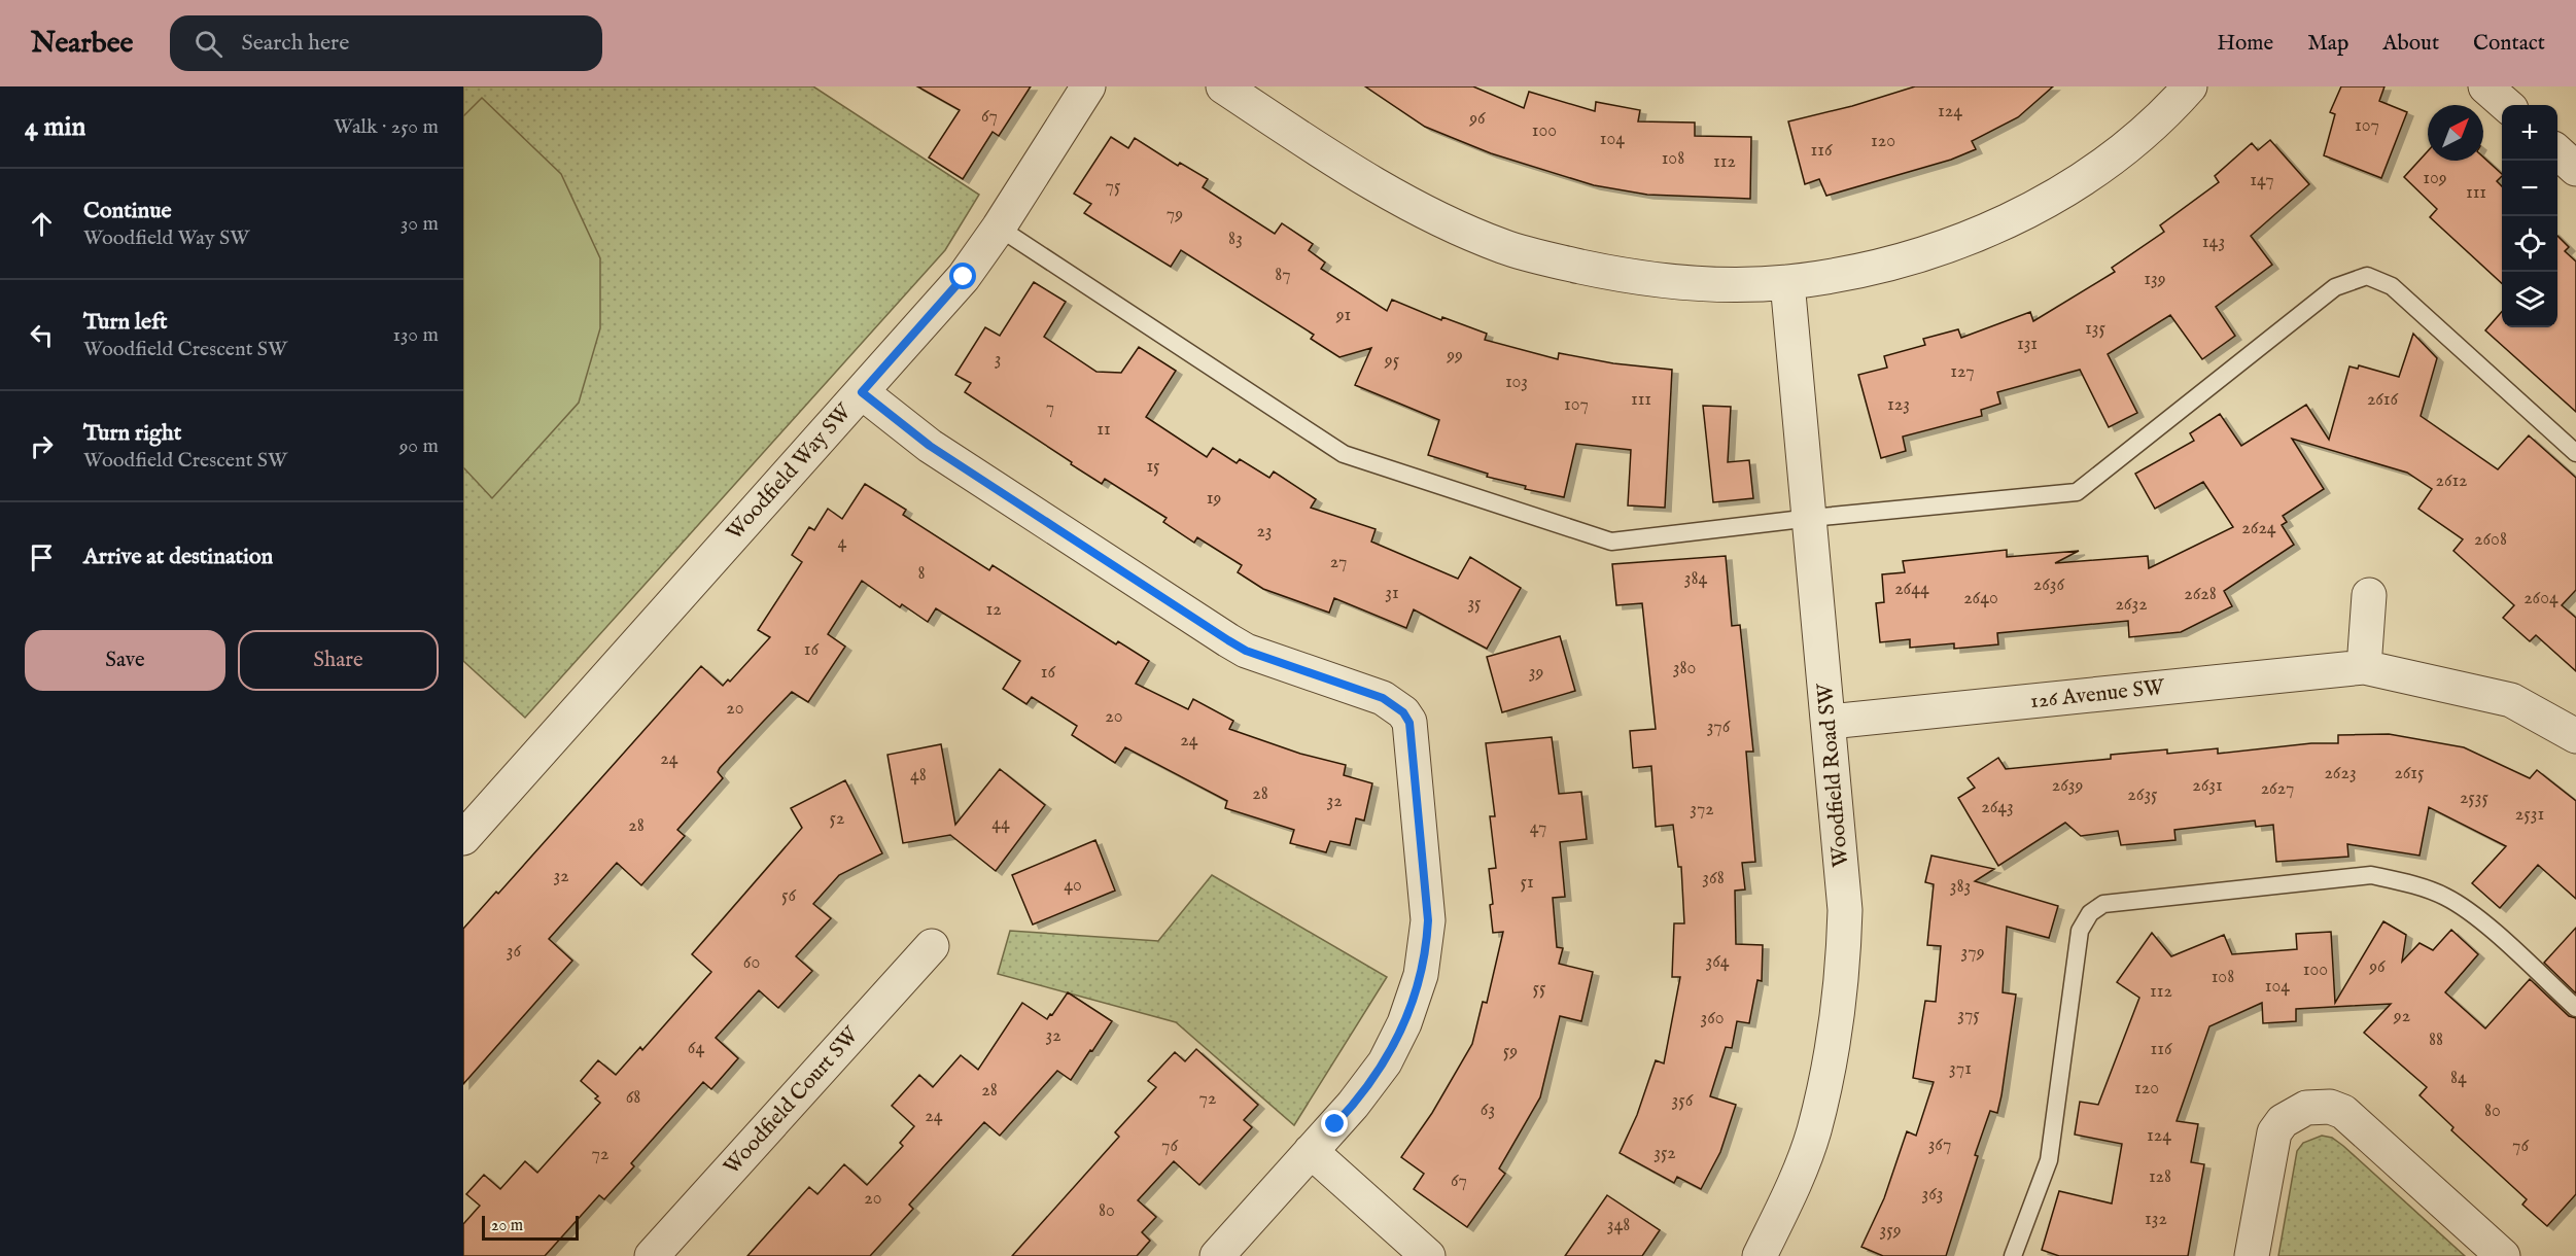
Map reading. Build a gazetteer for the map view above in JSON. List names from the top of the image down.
{
  "streets": {
    "street": [
      "Woodfield Way SW",
      "126 Avenue SW",
      "Woodfield Road SW",
      "Woodfield Court SW"
    ]
  },
  "crossings": [
    ["126 Avenue SW", "Woodfield Road SW"]
  ],
  "house_numbers": [
    "124",
    "67",
    "96",
    "107",
    "100",
    "104",
    "120",
    "116",
    "108",
    "112",
    "109",
    "147",
    "75",
    "111",
    "79",
    "83",
    "143",
    "87",
    "139",
    "91",
    "135",
    "131",
    "99",
    "3",
    "95",
    "127",
    "103",
    "111",
    "2616",
    "107",
    "123",
    "7",
    "11",
    "15",
    "2612",
    "19",
    "2624",
    "23",
    "2608",
    "4",
    "27",
    "8",
    "384",
    "2636",
    "2644",
    "31",
    "2628",
    "2640",
    "2604",
    "35",
    "2632",
    "12",
    "16",
    "380",
    "16",
    "39",
    "20",
    "20",
    "376",
    "24",
    "24",
    "2623",
    "2615",
    "48",
    "2639",
    "2631",
    "2627",
    "28",
    "2635",
    "2535",
    "32",
    "2643",
    "372",
    "2531",
    "52",
    "44",
    "28",
    "47",
    "32",
    "368",
    "51",
    "40",
    "383",
    "56",
    "36",
    "379",
    "364",
    "60",
    "96",
    "100",
    "108",
    "104",
    "55",
    "112",
    "375",
    "92",
    "360",
    "32",
    "88",
    "64",
    "116",
    "59",
    "371",
    "84",
    "120",
    "28",
    "68",
    "72",
    "356",
    "63",
    "80",
    "24",
    "124",
    "367",
    "76",
    "76",
    "352",
    "72",
    "128",
    "67",
    "363",
    "20",
    "80",
    "132",
    "348",
    "359"
  ],
  "scale_bar": "20 m",
  "north": "top right",
  "page": {
    "header": "Nearbee",
    "search": "Search here",
    "nav": [
      "Home",
      "Map",
      "About",
      "Contact"
    ],
    "heading": ["4 min", "Walk · 250 m"],
    "map_buttons": ["+", "−"],
    "list": [
      ["Continue", "Woodfield Way SW", "30 m"],
      ["Turn left", "Woodfield Crescent SW", "130 m"],
      ["Turn right", "Woodfield Crescent SW", "90 m"],
      "Arrive at destination"
    ],
    "buttons": ["Save", "Share"],
    "scale": "20 m"
  }
}
